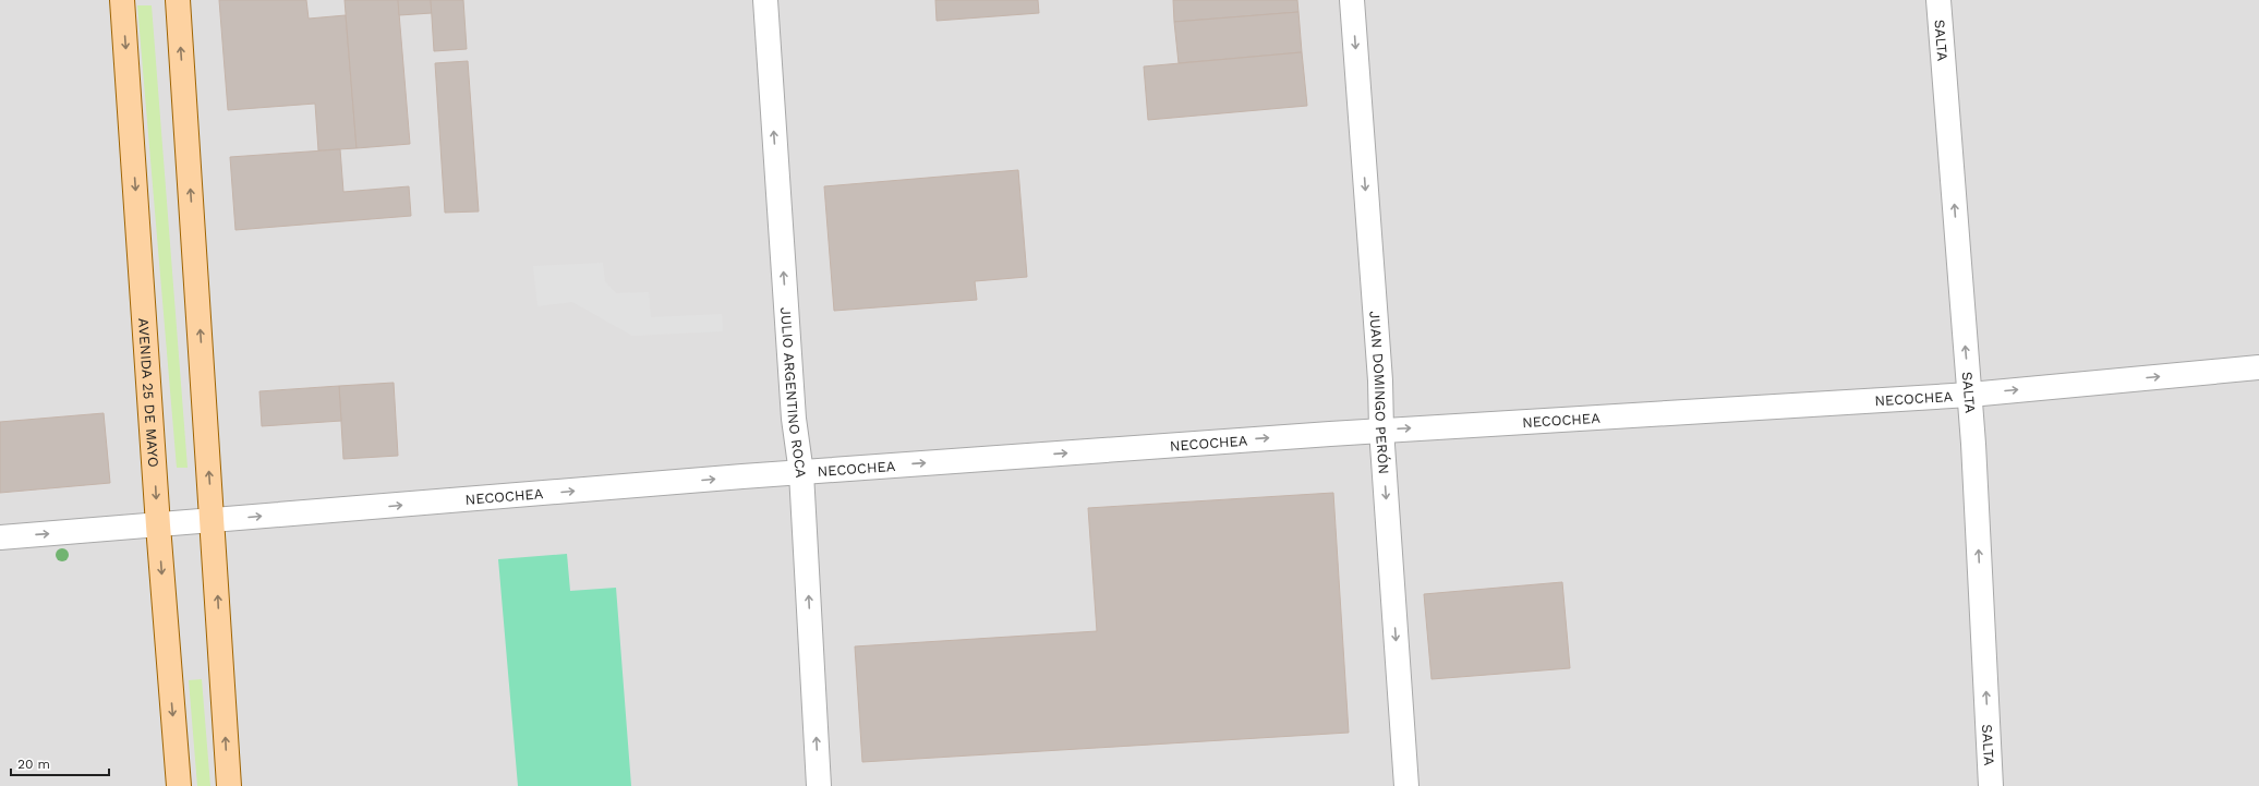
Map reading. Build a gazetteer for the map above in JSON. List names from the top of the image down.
{
  "streets": {
    "main road": ["AVENIDA 25 DE MAYO"],
    "street": [
      "SALTA",
      "JULIO ARGENTINO ROCA",
      "JUAN DOMINGO PERÓN",
      "NECOCHEA"
    ]
  },
  "crossings": [
    ["SALTA", "NECOCHEA"],
    ["JULIO ARGENTINO ROCA", "NECOCHEA"],
    ["JUAN DOMINGO PERÓN", "NECOCHEA"],
    ["AVENIDA 25 DE MAYO", "NECOCHEA"]
  ],
  "one_way": [
    "SALTA",
    "JULIO ARGENTINO ROCA",
    "JUAN DOMINGO PERÓN",
    "NECOCHEA"
  ],
  "scale_bar": "20 m"
}
